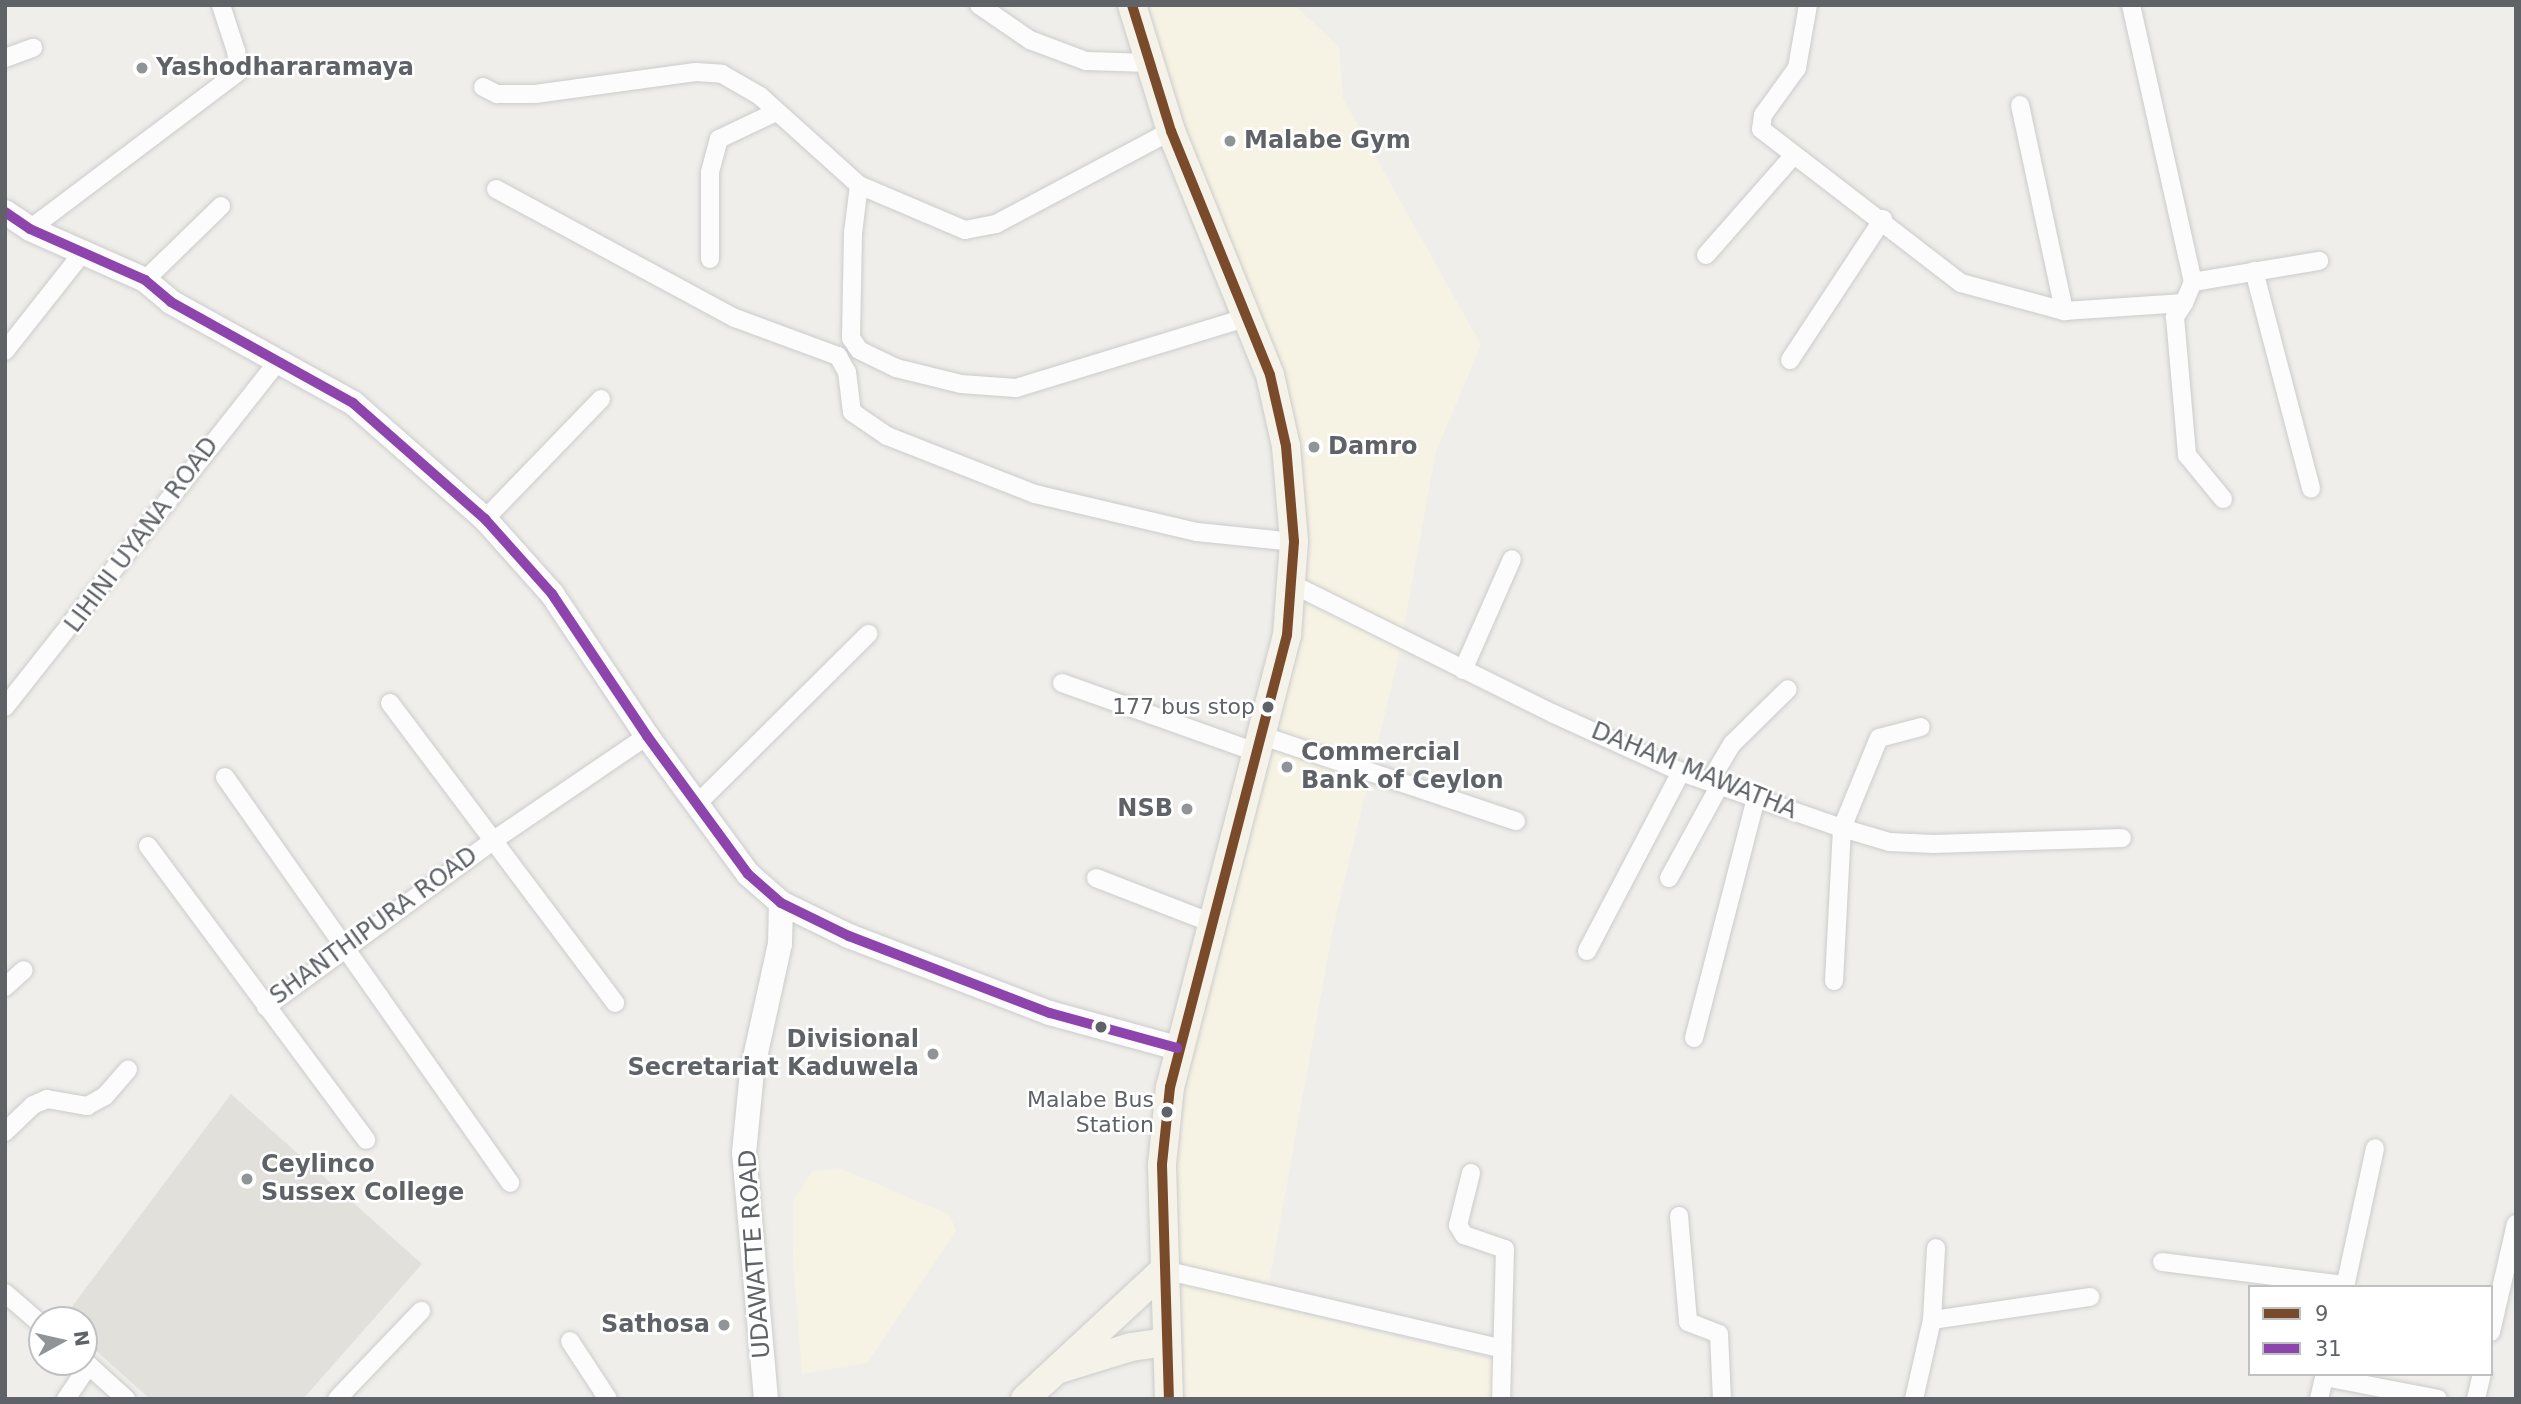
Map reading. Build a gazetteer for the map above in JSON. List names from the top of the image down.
{
  "streets": {
    "street": [
      "LIHINI UYANA ROAD",
      "DAHAM MAWATHA",
      "SHANTHIPURA ROAD",
      "UDAWATTE ROAD"
    ]
  },
  "places": [
    "Yashodhararamaya",
    "Malabe Gym",
    "Damro",
    "177 bus stop",
    "Commercial Bank of Ceylon",
    "NSB",
    "Divisional Secretariat Kaduwela",
    "Malabe Bus Station",
    "Ceylinco Sussex College",
    "Sathosa"
  ],
  "lines": ["transit line 9", "transit line 31"],
  "legend": ["9", "31"],
  "north": "right"
}
